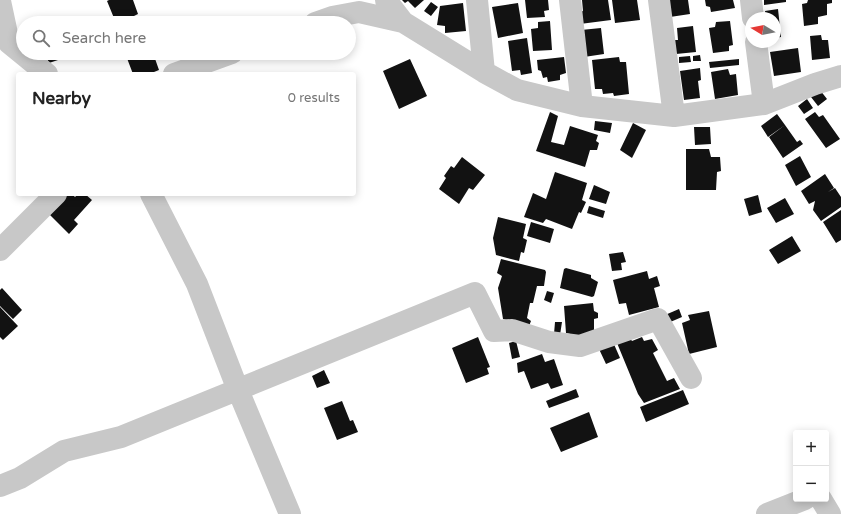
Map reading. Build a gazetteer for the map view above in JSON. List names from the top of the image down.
{
  "north": "left",
  "page": {
    "search": "Search here",
    "heading": ["Nearby", "0 results"],
    "map_buttons": ["+", "−"]
  }
}
